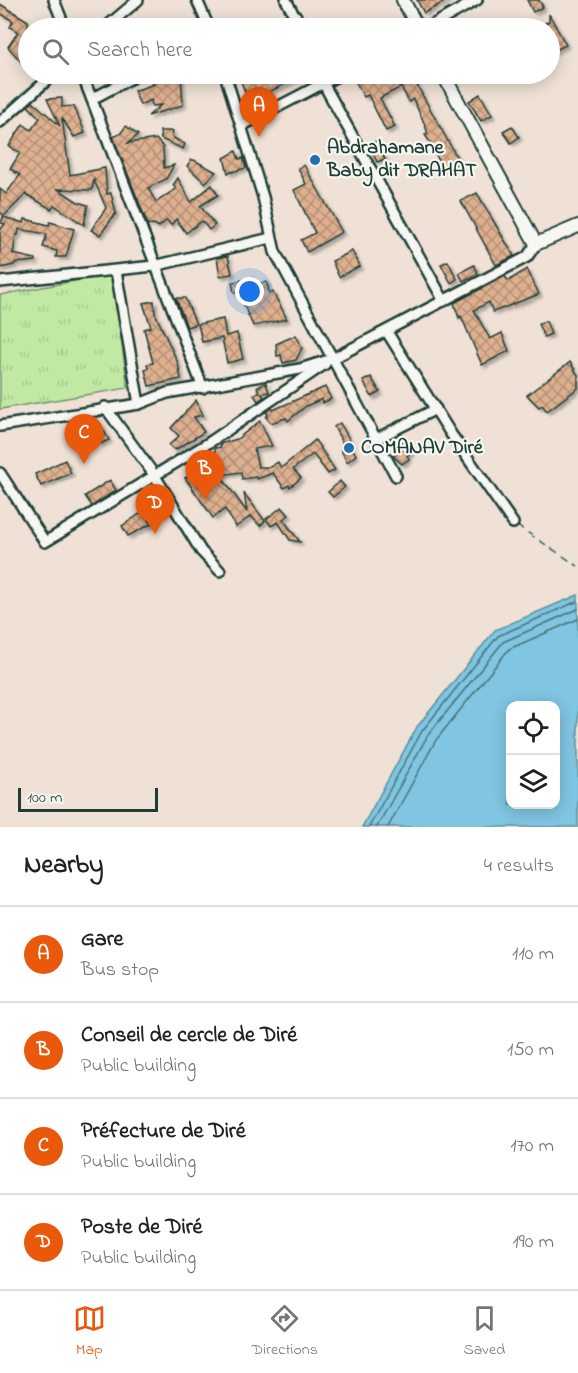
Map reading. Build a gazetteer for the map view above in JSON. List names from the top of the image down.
{
  "places": ["Abdrahamane Baby dit DRAHAT", "COMANAV Diré"],
  "scale_bar": "100 m",
  "page": {
    "search": "Search here",
    "pins": [
      "A",
      "C",
      "B",
      "D"
    ],
    "scale": "100 m",
    "heading": ["Nearby", "4 results"],
    "list": [
      {
        "mark": "A",
        "name": "Gare",
        "note": "Bus stop",
        "value": "110 m"
      },
      {
        "mark": "B",
        "name": "Conseil de cercle de Diré",
        "note": "Public building",
        "value": "150 m"
      },
      {
        "mark": "C",
        "name": "Préfecture de Diré",
        "note": "Public building",
        "value": "170 m"
      },
      {
        "mark": "D",
        "name": "Poste de Diré",
        "note": "Public building",
        "value": "190 m"
      }
    ],
    "nav": ["Map", "Directions", "Saved"]
  }
}
